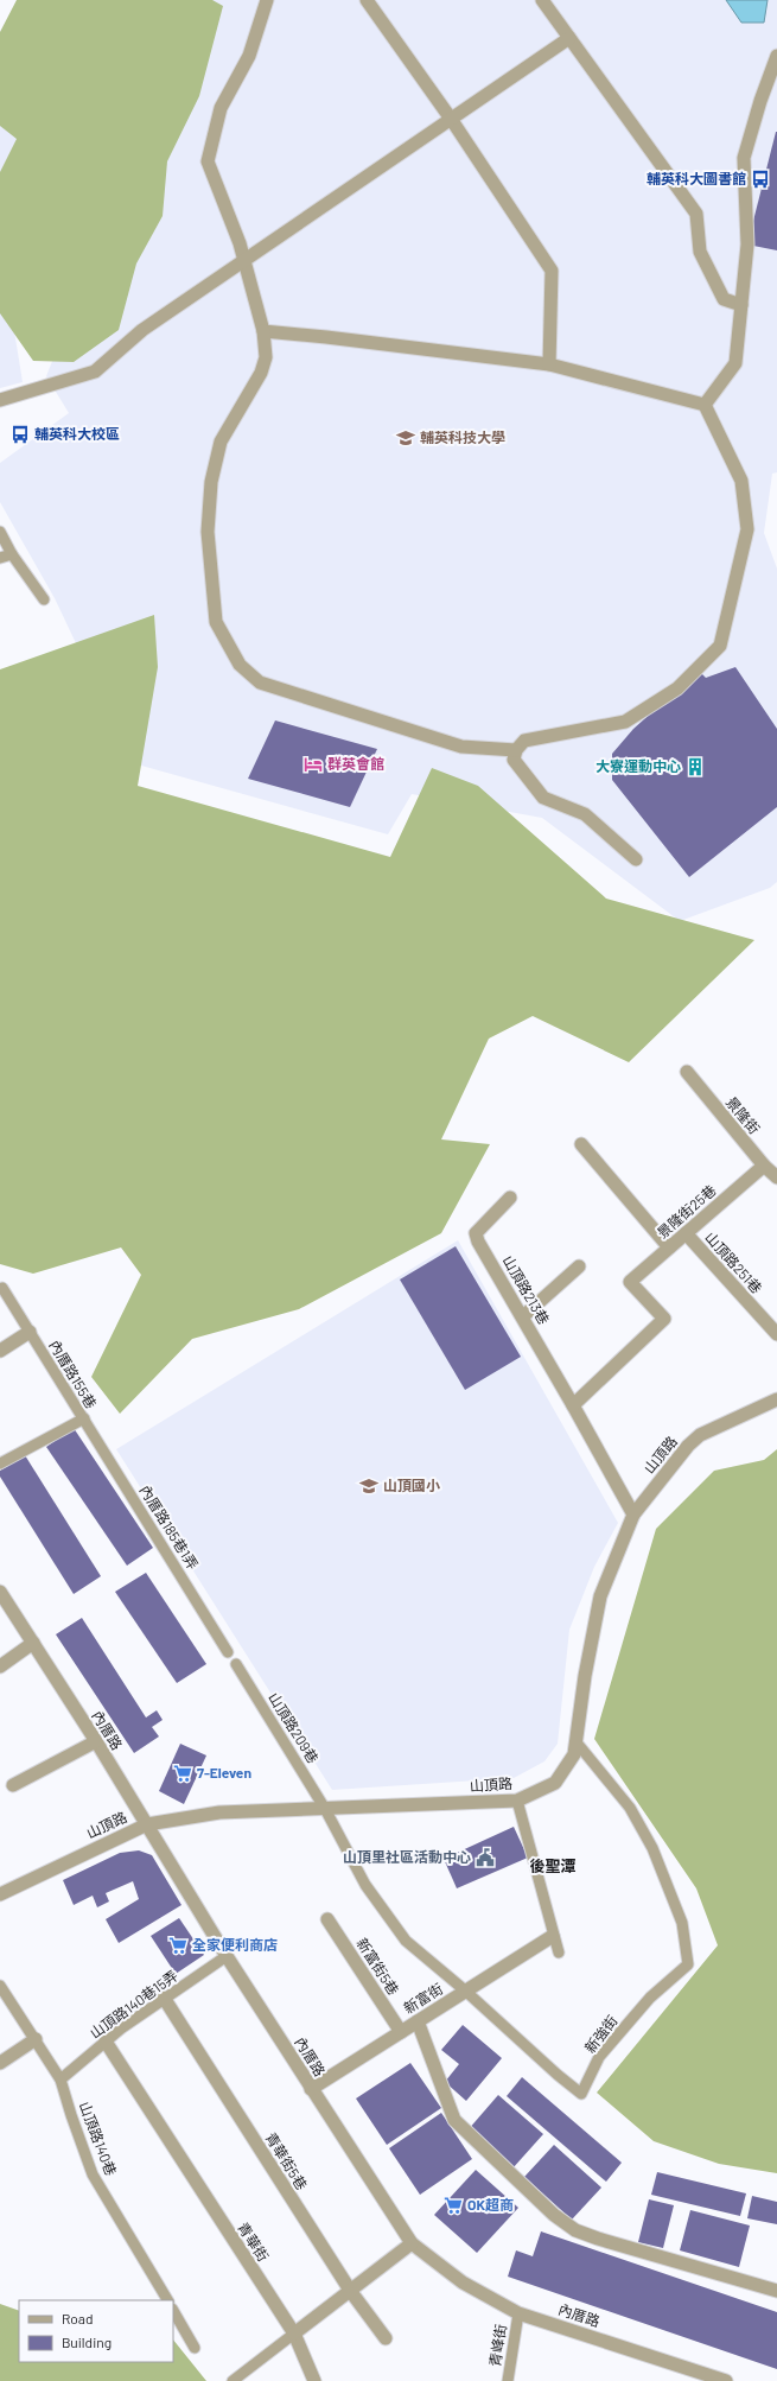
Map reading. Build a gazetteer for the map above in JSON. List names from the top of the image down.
{
  "streets": {
    "street": [
      "景隆街",
      "景隆街25巷",
      "山頂路251巷",
      "山頂路213巷",
      "山頂路",
      "內厝路",
      "新富街5巷",
      "新富街",
      "青華街5巷",
      "青華街"
    ],
    "lane": [
      "內厝路155巷",
      "內厝路185巷1弄",
      "山頂路209巷",
      "山頂路140巷15弄",
      "新強街",
      "山頂路140巷",
      "青峰街"
    ]
  },
  "crossings": [
    ["景隆街", "景隆街25巷"],
    ["景隆街25巷", "山頂路251巷"],
    ["景隆街25巷", "山頂路213巷"],
    ["山頂路213巷", "山頂路"],
    ["內厝路155巷", "內厝路185巷1弄"],
    ["山頂路", "山頂路209巷"],
    ["山頂路", "內厝路"],
    ["山頂路", "新強街"],
    ["山頂路209巷", "新強街"],
    ["內厝路", "新富街"],
    ["內厝路", "山頂路140巷15弄"],
    ["內厝路", "青峰街"],
    ["新富街5巷", "新富街"],
    ["新富街", "新強街"],
    ["山頂路140巷15弄", "山頂路140巷"],
    ["山頂路140巷15弄", "青華街5巷"],
    ["山頂路140巷15弄", "青華街"]
  ],
  "districts": ["後聖潭"],
  "places": {
    "bus stop": ["輔英科大圖書館", "輔英科大校區"],
    "school or university": ["輔英科技大學", "山頂國小"],
    "hotel": ["群英會館"],
    "building": ["大寮運動中心"],
    "supermarket": ["7-Eleven", "全家便利商店", "OK超商"],
    "public building": ["山頂里社區活動中心"]
  },
  "legend": ["Road", "Building"]
}
